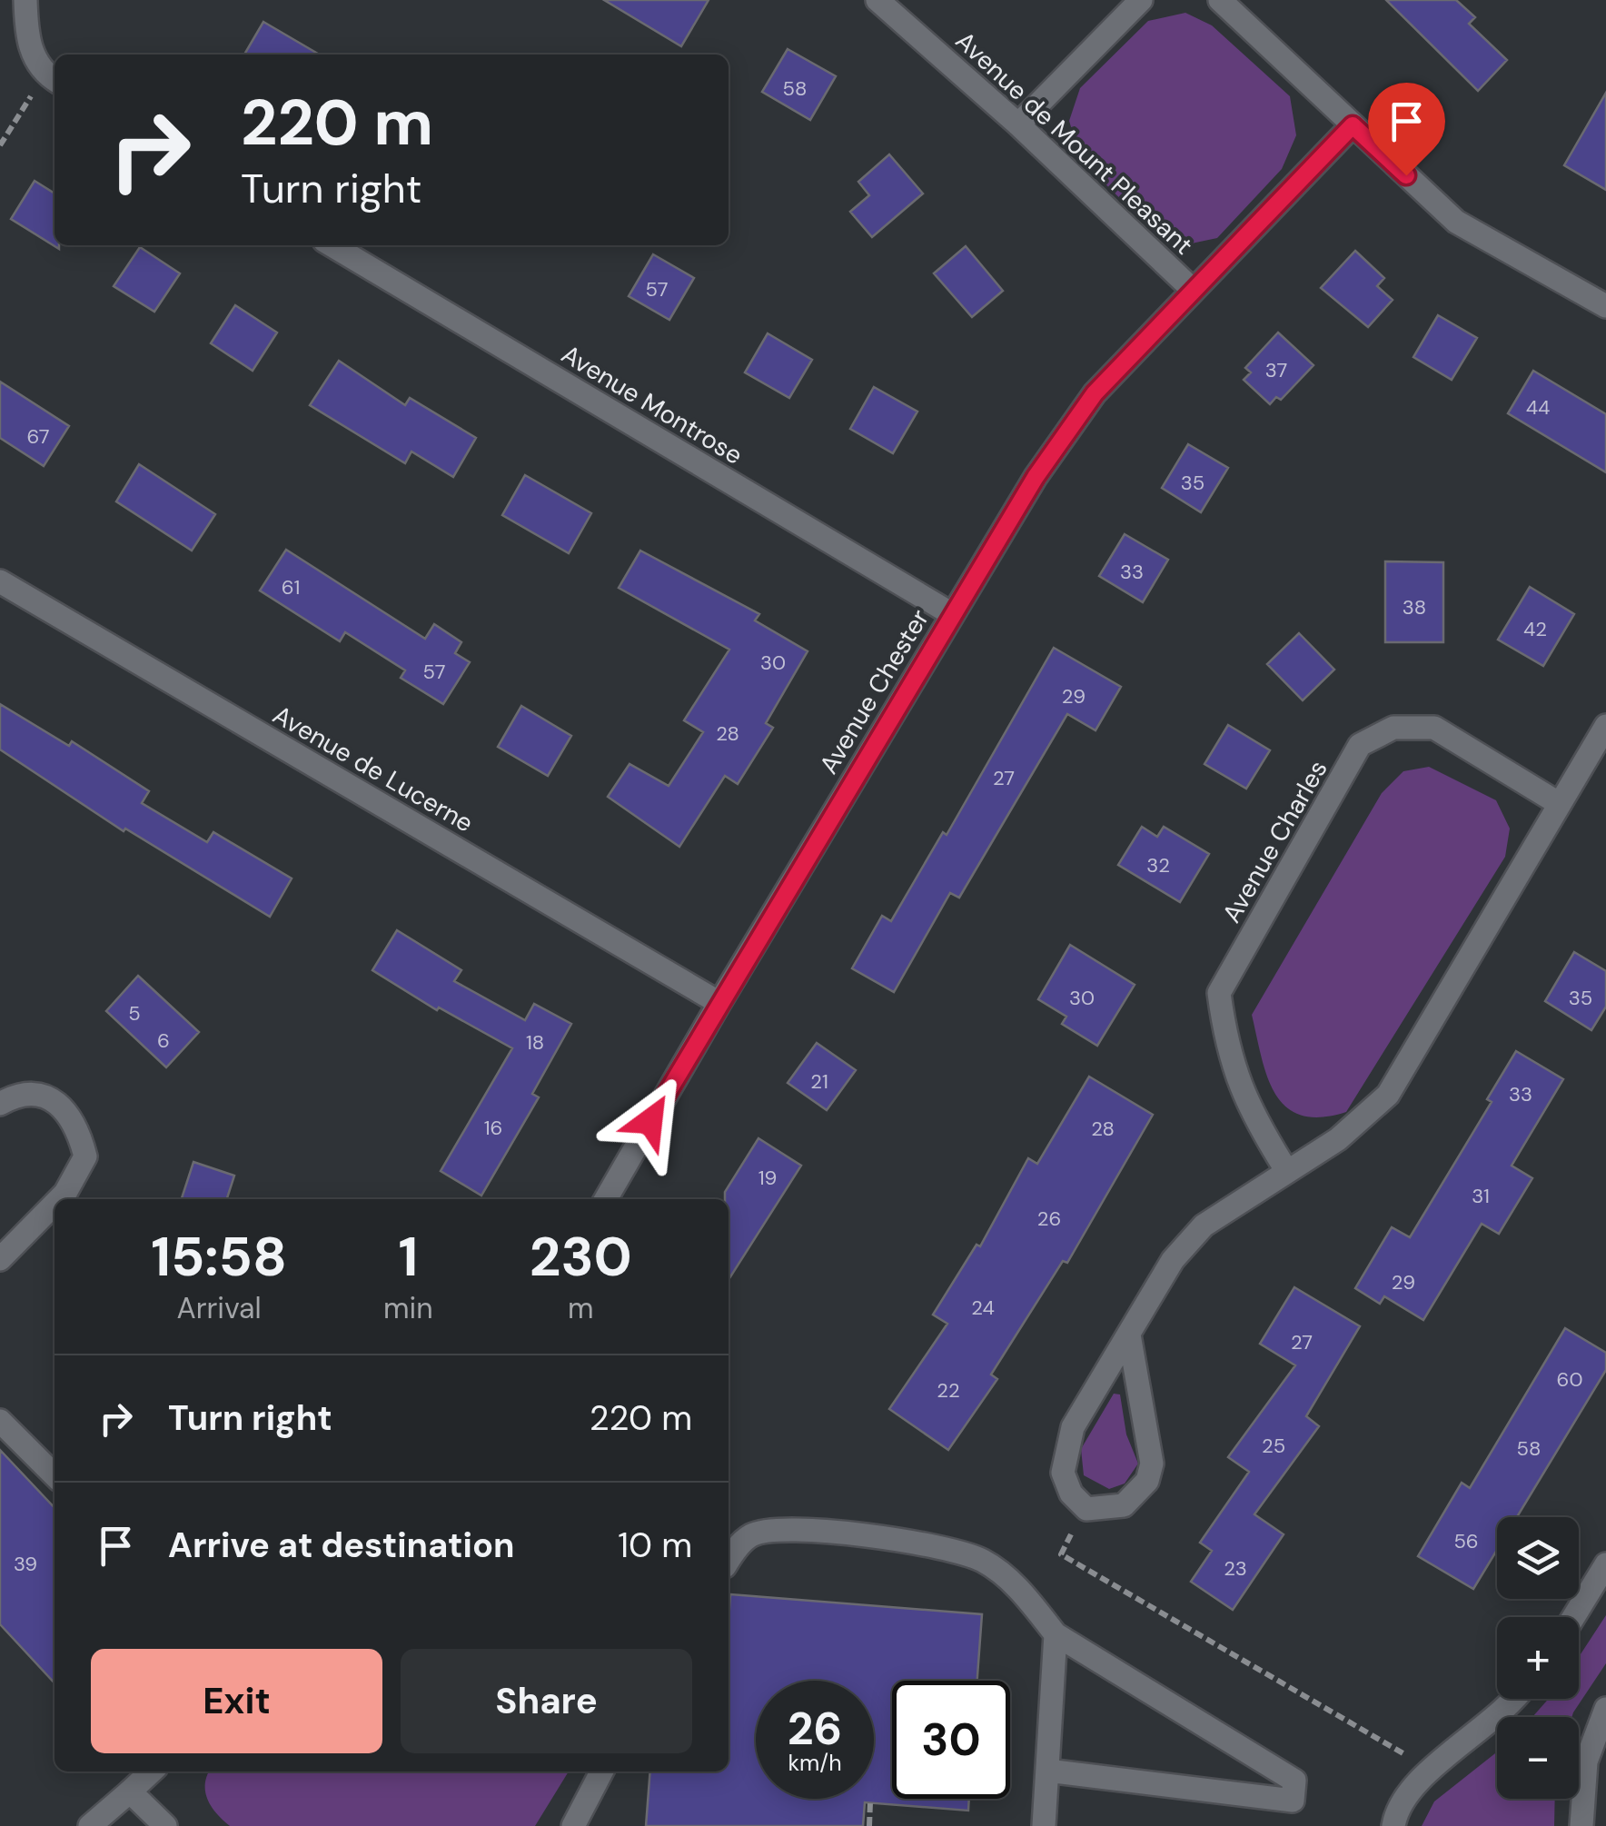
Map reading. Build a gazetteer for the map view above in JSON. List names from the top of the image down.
{
  "streets": {
    "street": [
      "Avenue de Mount Pleasant",
      "Avenue Montrose",
      "Avenue Chester",
      "Avenue de Lucerne",
      "Avenue Charles"
    ]
  },
  "crossings": [
    ["Avenue de Mount Pleasant", "Avenue Chester"],
    ["Avenue Montrose", "Avenue Chester"],
    ["Avenue Chester", "Avenue de Lucerne"]
  ],
  "house_numbers": [
    "58",
    "57",
    "37",
    "44",
    "67",
    "35",
    "33",
    "61",
    "38",
    "42",
    "30",
    "57",
    "29",
    "28",
    "27",
    "32",
    "30",
    "35",
    "5",
    "6",
    "18",
    "21",
    "33",
    "16",
    "28",
    "19",
    "31",
    "26",
    "29",
    "24",
    "27",
    "60",
    "22",
    "25",
    "58",
    "56",
    "39",
    "23"
  ],
  "page": {
    "turn": ["220 m", "Turn right"],
    "eta": [
      "15:58",
      "Arrival",
      "1",
      "min",
      "230",
      "m"
    ],
    "list": [
      {
        "name": "Turn right",
        "value": "220 m"
      },
      {
        "name": "Arrive at destination",
        "value": "10 m"
      }
    ],
    "map_buttons": ["+", "−"],
    "buttons": ["Exit", "Share"],
    "speed": "26 km/h",
    "limit": "30"
  }
}
